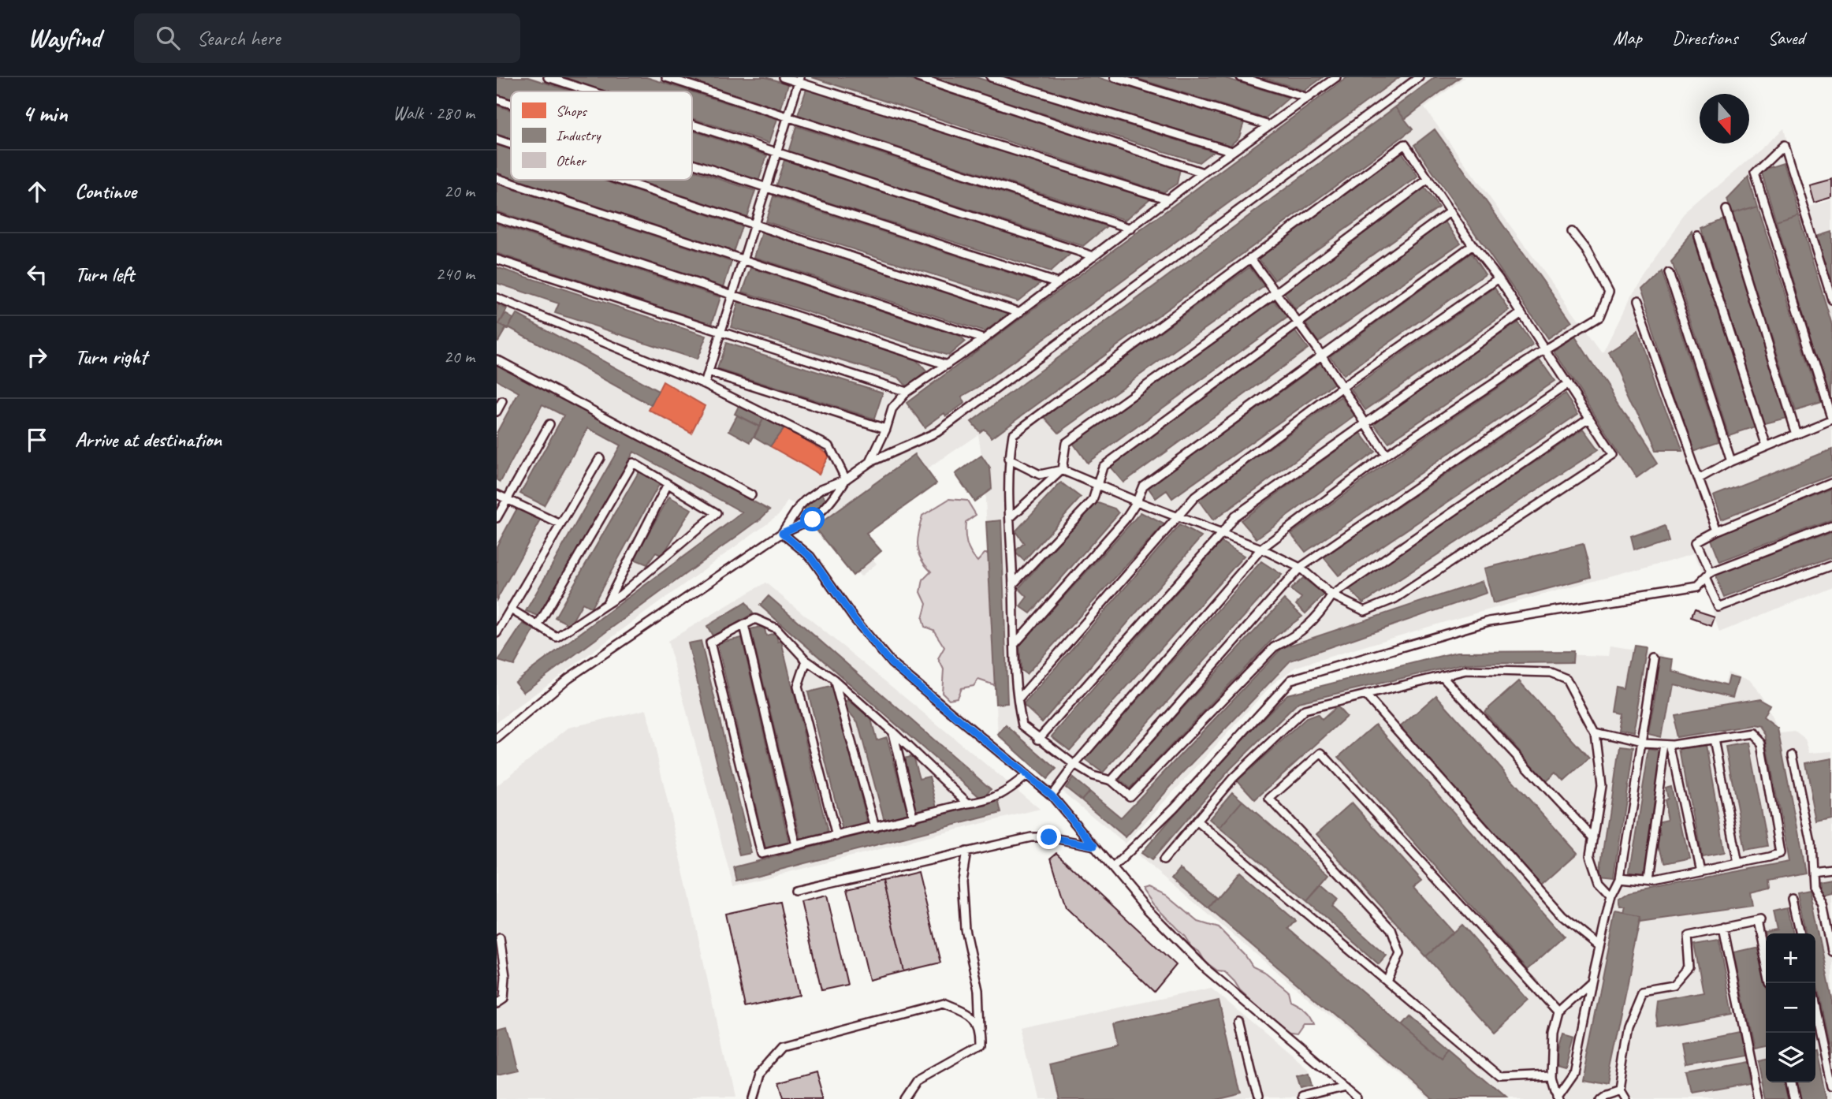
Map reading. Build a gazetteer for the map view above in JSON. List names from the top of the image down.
{
  "legend": ["Shops", "Industry", "Other"],
  "north": "bottom",
  "page": {
    "header": "Wayfind",
    "search": "Search here",
    "nav": ["Map", "Directions", "Saved"],
    "heading": ["4 min", "Walk · 280 m"],
    "list": [
      ["Continue", "20 m"],
      ["Turn left", "240 m"],
      ["Turn right", "20 m"],
      "Arrive at destination"
    ],
    "map_buttons": ["+", "−"]
  }
}
